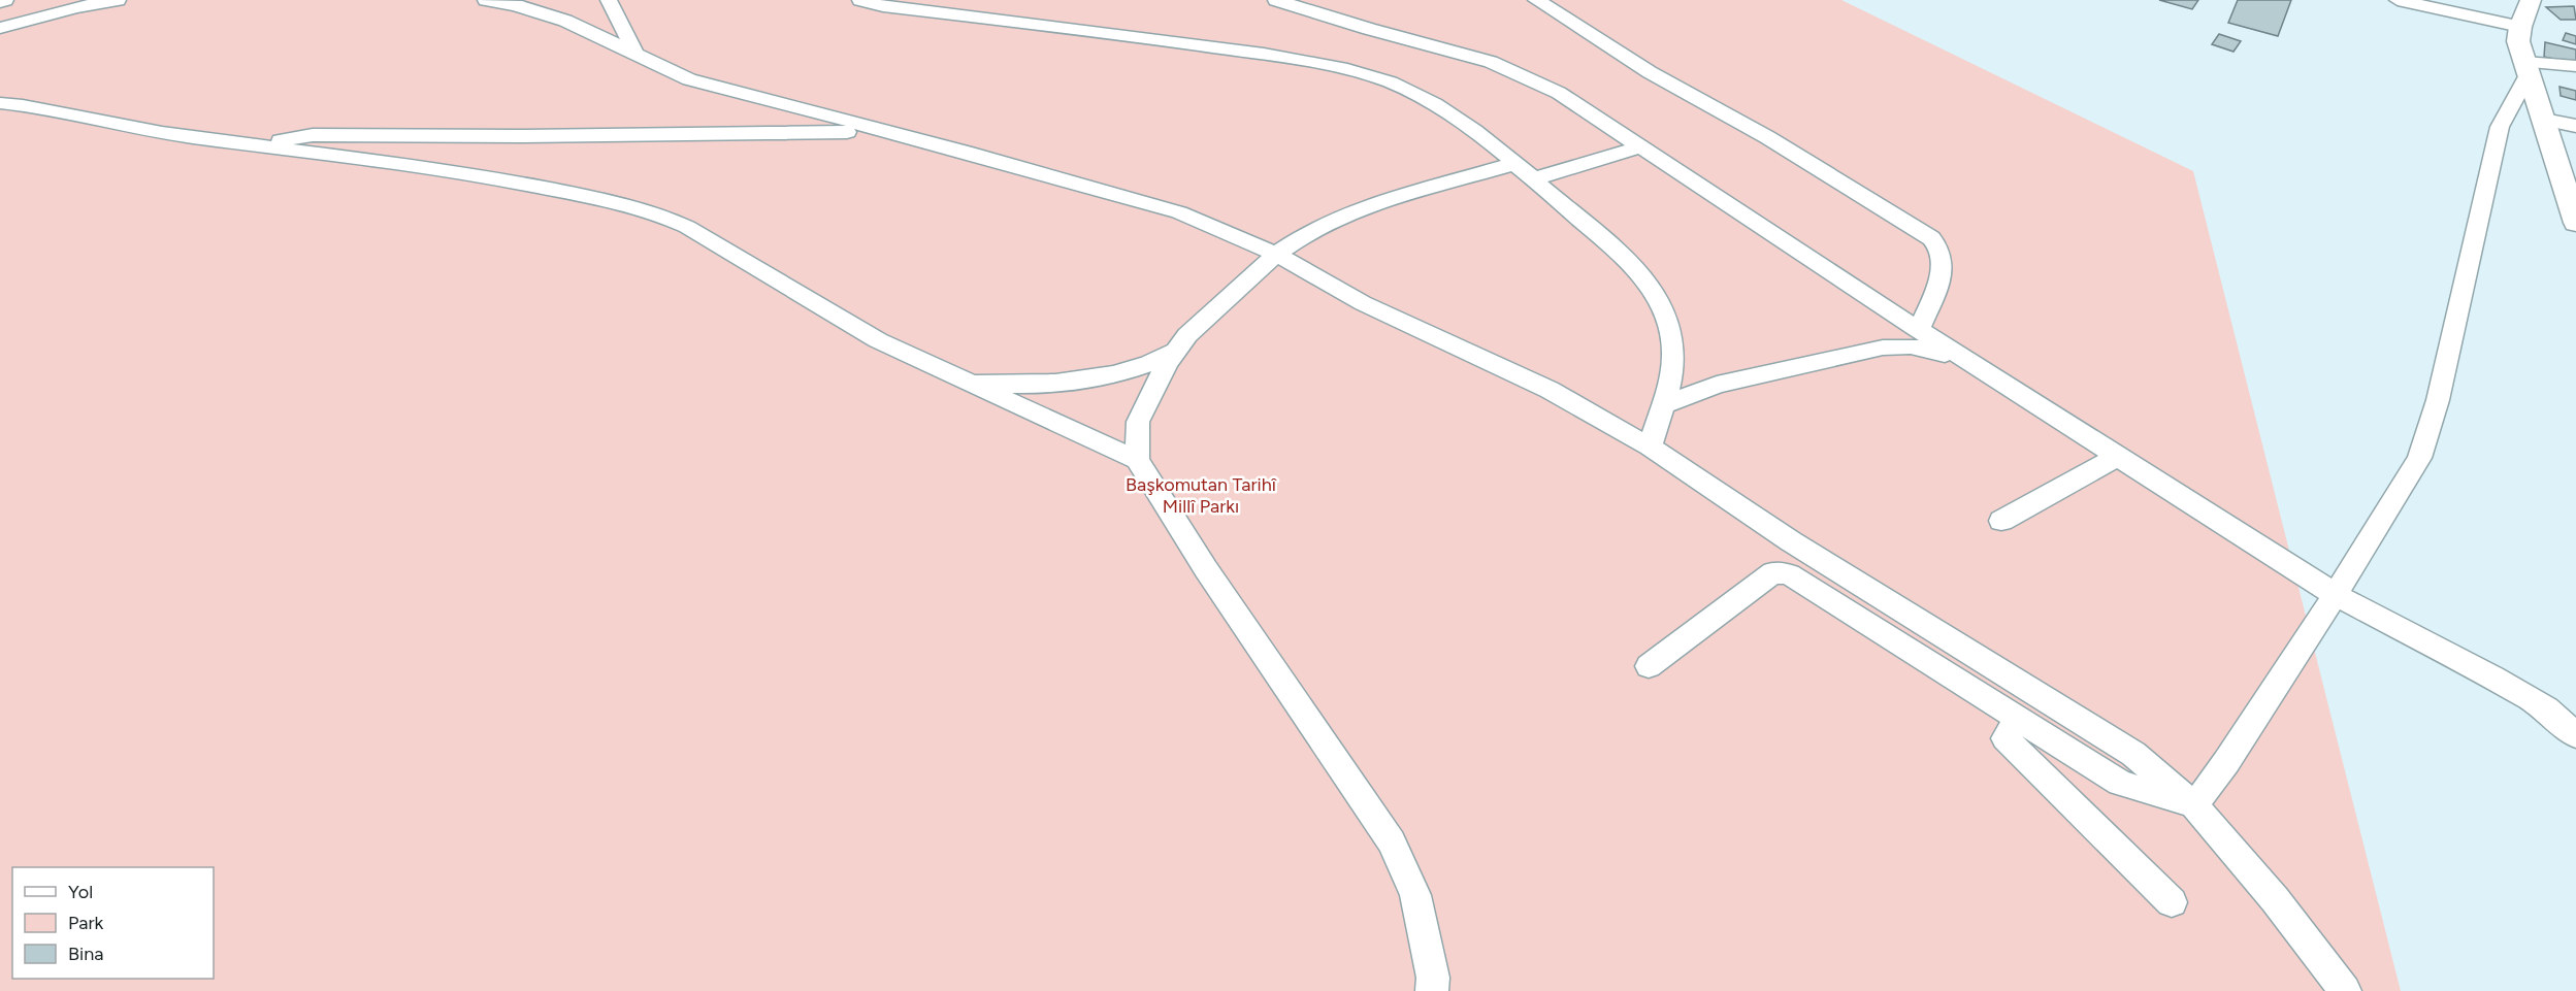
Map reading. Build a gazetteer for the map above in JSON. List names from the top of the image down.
{
  "parks": ["Başkomutan Tarihî Millî Parkı"],
  "legend": ["Yol", "Park", "Bina"]
}
